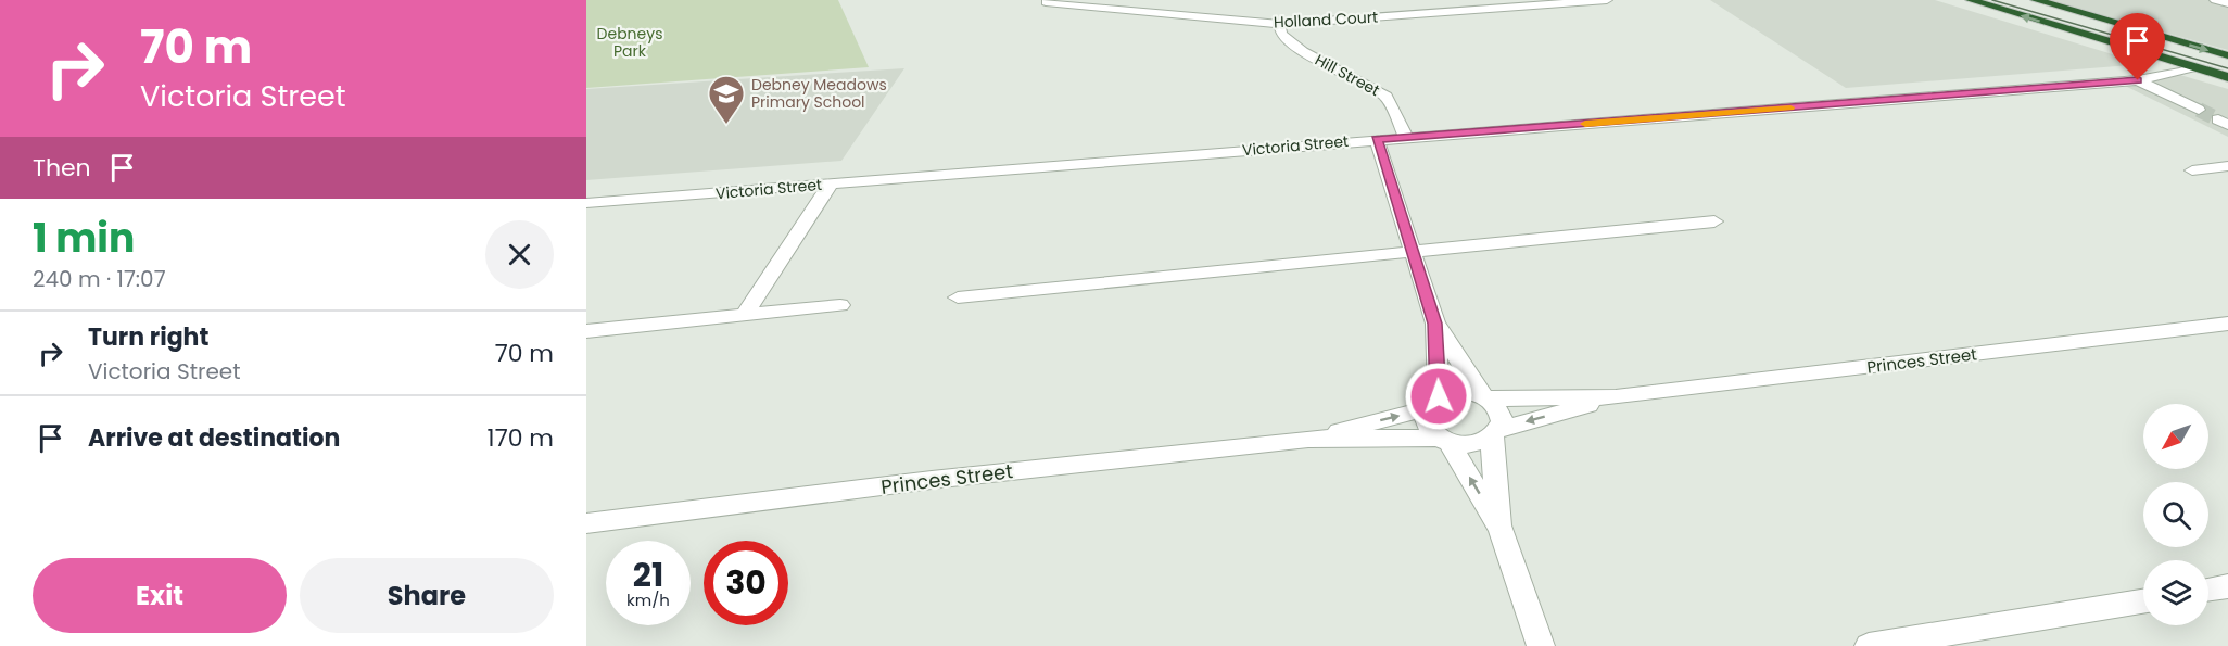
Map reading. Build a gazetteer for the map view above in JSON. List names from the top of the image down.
{
  "streets": {
    "street": [
      "Holland Court",
      "Hill Street",
      "Victoria Street",
      "Princes Street"
    ]
  },
  "crossings": [
    ["Holland Court", "Hill Street"],
    ["Hill Street", "Victoria Street"]
  ],
  "parks": ["Debneys Park"],
  "places": {
    "school or university": ["Debney Meadows Primary School"]
  },
  "north": "bottom left",
  "page": {
    "turn": ["70 m", "Victoria Street"],
    "then": "Then",
    "heading": ["1 min", "240 m · 17:07"],
    "list": [
      {
        "name": "Turn right",
        "note": "Victoria Street",
        "value": "70 m"
      },
      {
        "name": "Arrive at destination",
        "value": "170 m"
      }
    ],
    "speed": "21 km/h",
    "limit": "30",
    "buttons": ["Exit", "Share"]
  }
}
